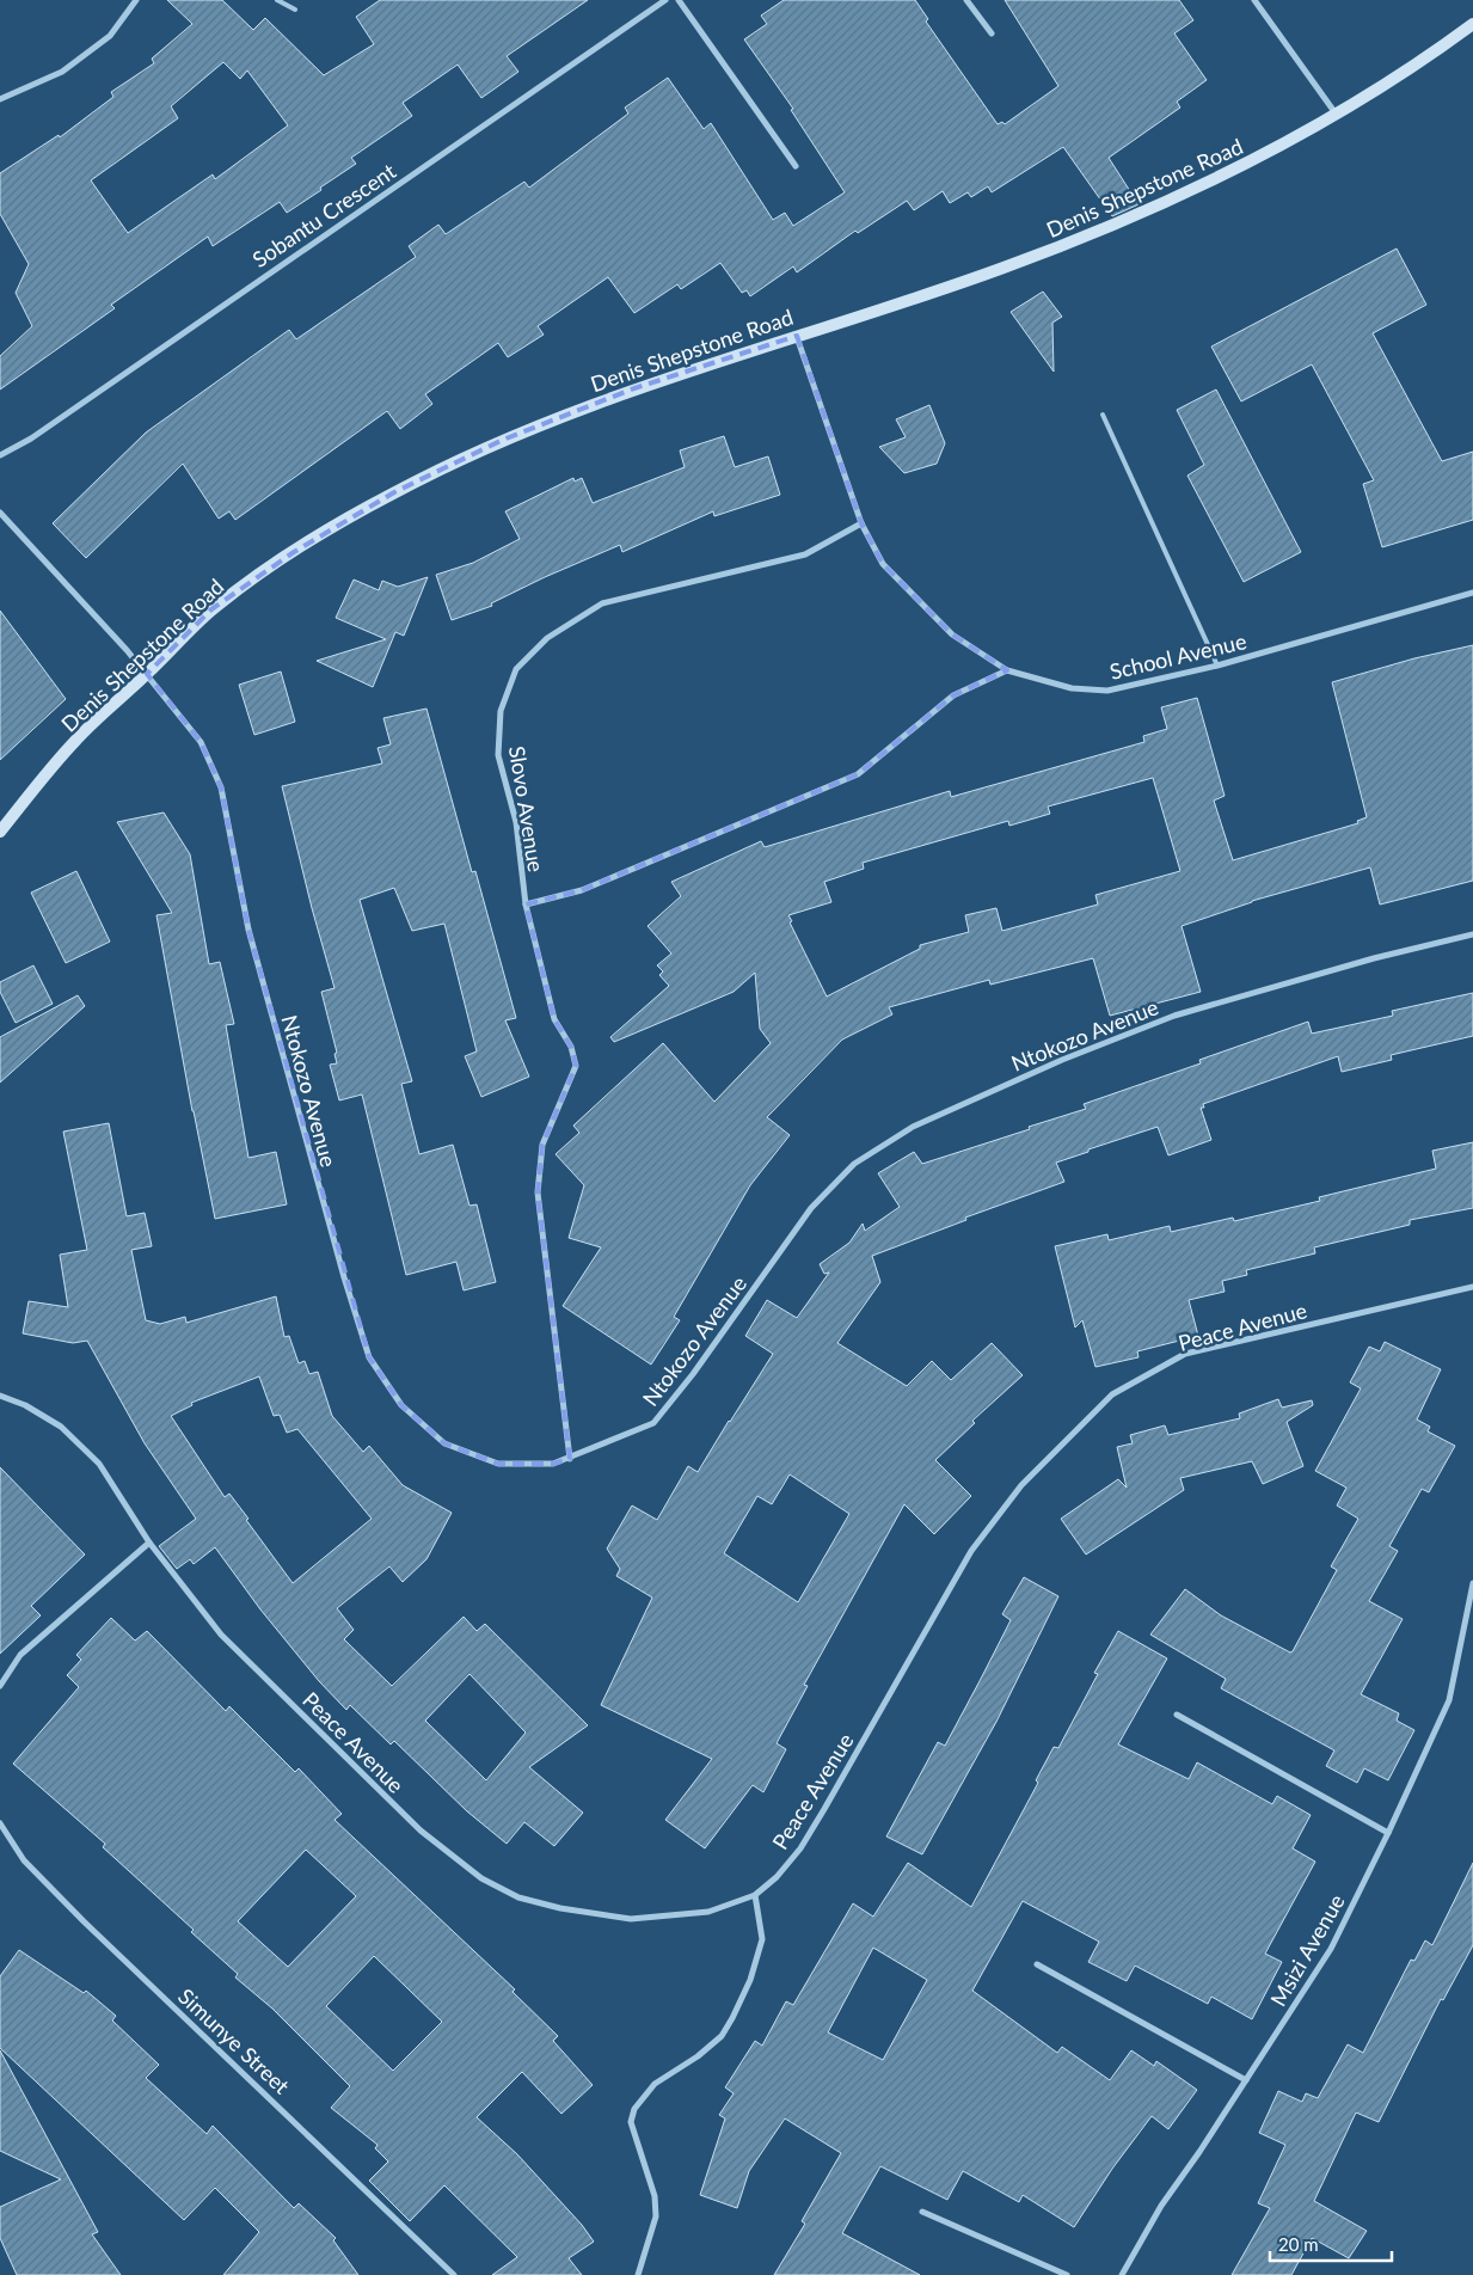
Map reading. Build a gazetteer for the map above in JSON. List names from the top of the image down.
{
  "streets": {
    "street": [
      "Denis Shepstone Road",
      "Sobantu Crescent",
      "School Avenue",
      "Slovo Avenue",
      "Ntokozo Avenue",
      "Peace Avenue",
      "Msizi Avenue",
      "Simunye Street"
    ]
  },
  "crossings": [
    ["Denis Shepstone Road", "School Avenue"],
    ["Denis Shepstone Road", "Ntokozo Avenue"],
    ["School Avenue", "Slovo Avenue"]
  ],
  "scale_bar": "20 m"
}
